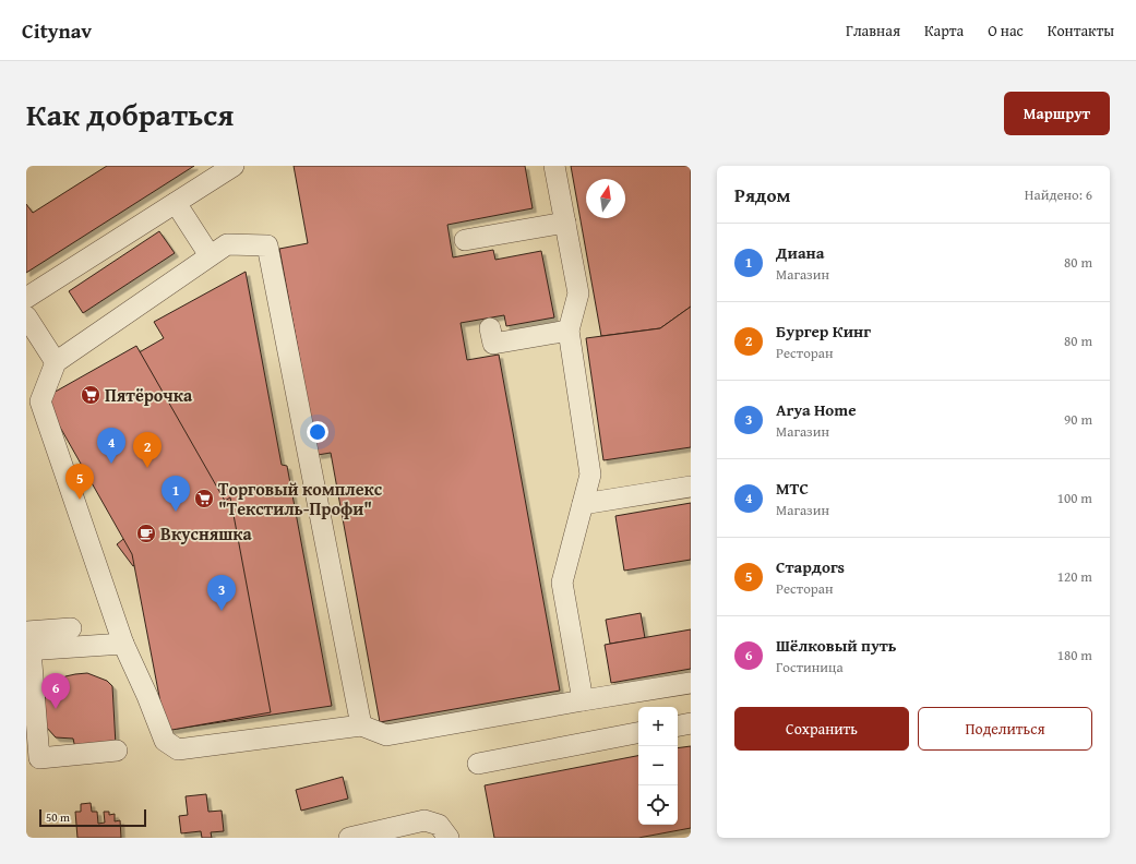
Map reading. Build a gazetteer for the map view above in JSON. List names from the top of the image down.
{
  "places": {
    "supermarket": ["Пятёрочка", "Торговый комплекс \"Текстиль-Профи\""],
    "cafe": ["Вкусняшка"]
  },
  "scale_bar": "50 m",
  "north": "top",
  "page": {
    "header": "Citynav",
    "nav": [
      "Главная",
      "Карта",
      "О нас",
      "Контакты"
    ],
    "title": "Как добраться",
    "buttons": [
      "Маршрут",
      ["Сохранить", "Поделиться"]
    ],
    "heading": ["Рядом", "Найдено: 6"],
    "list": [
      {
        "mark": "1",
        "name": "Диана",
        "note": "Магазин",
        "value": "80 m"
      },
      {
        "mark": "2",
        "name": "Бургер Кинг",
        "note": "Ресторан",
        "value": "80 m"
      },
      {
        "mark": "3",
        "name": "Arya Home",
        "note": "Магазин",
        "value": "90 m"
      },
      {
        "mark": "4",
        "name": "МТС",
        "note": "Магазин",
        "value": "100 m"
      },
      {
        "mark": "5",
        "name": "Стардогs",
        "note": "Ресторан",
        "value": "120 m"
      },
      {
        "mark": "6",
        "name": "Шёлковый путь",
        "note": "Гостиница",
        "value": "180 m"
      }
    ],
    "pins": [
      "4",
      "2",
      "5",
      "1",
      "3",
      "6"
    ],
    "map_buttons": ["+", "−"],
    "scale": "50 m"
  }
}
